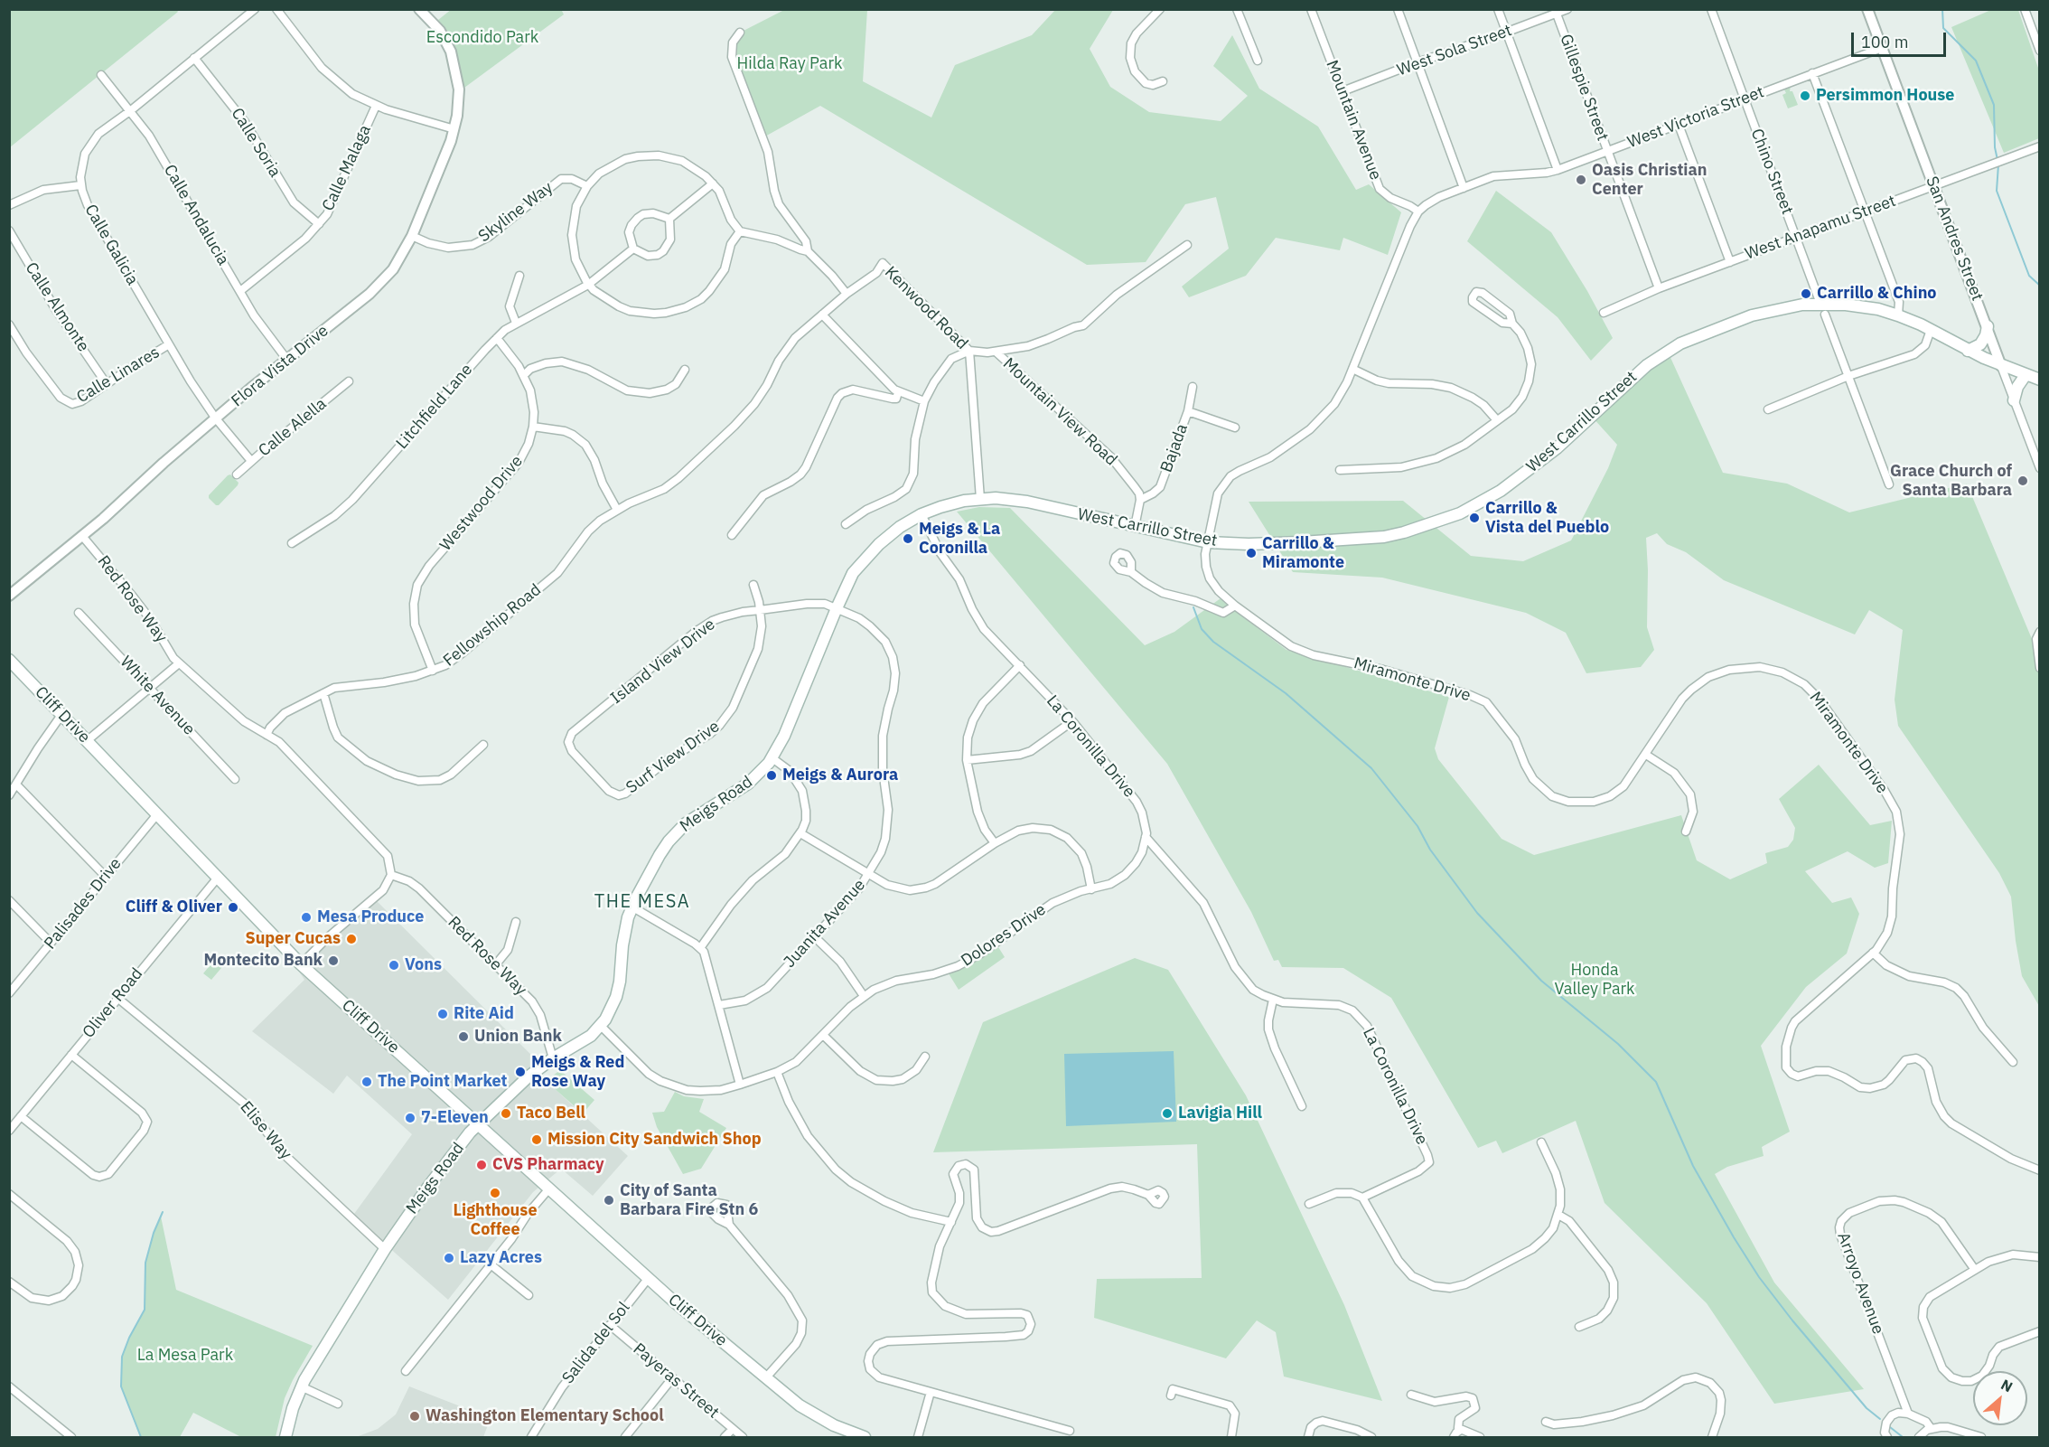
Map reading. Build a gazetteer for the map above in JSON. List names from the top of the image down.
{
  "streets": {
    "main road": ["West Carrillo Street", "Cliff Drive", "Meigs Road"],
    "street": [
      "West Sola Street",
      "Gillespie Street",
      "West Victoria Street",
      "Mountain Avenue",
      "Calle Soria",
      "Calle Malaga",
      "Chino Street",
      "Skyline Way",
      "Calle Andalucia",
      "West Anapamu Street",
      "San Andres Street",
      "Calle Galicia",
      "Calle Almonte",
      "Kenwood Road",
      "Flora Vista Drive",
      "Calle Linares",
      "Litchfield Lane",
      "Mountain View Road",
      "Calle Alella",
      "Bajada",
      "Westwood Drive",
      "Red Rose Way",
      "Fellowship Road",
      "Island View Drive",
      "Miramonte Drive",
      "White Avenue",
      "La Coronilla Drive",
      "Surf View Drive",
      "Palisades Drive",
      "Juanita Avenue",
      "Dolores Drive",
      "Oliver Road",
      "Elise Way",
      "Arroyo Avenue",
      "Salida del Sol",
      "Payeras Street"
    ]
  },
  "crossings": [
    ["West Sola Street", "Gillespie Street"],
    ["West Sola Street", "Mountain Avenue"],
    ["Gillespie Street", "West Victoria Street"],
    ["Gillespie Street", "West Anapamu Street"],
    ["West Victoria Street", "Mountain Avenue"],
    ["West Victoria Street", "Chino Street"],
    ["West Victoria Street", "San Andres Street"],
    ["West Victoria Street", "Miramonte Drive"],
    ["Mountain Avenue", "Miramonte Drive"],
    ["Calle Soria", "Calle Malaga"],
    ["Calle Soria", "Calle Galicia"],
    ["Calle Malaga", "Calle Andalucia"],
    ["Chino Street", "West Anapamu Street"],
    ["Chino Street", "West Carrillo Street"],
    ["Skyline Way", "Flora Vista Drive"],
    ["Calle Andalucia", "Calle Galicia"],
    ["Calle Andalucia", "Flora Vista Drive"],
    ["West Anapamu Street", "San Andres Street"],
    ["San Andres Street", "West Carrillo Street"],
    ["Calle Galicia", "Flora Vista Drive"],
    ["Calle Galicia", "Calle Linares"],
    ["Calle Galicia", "Calle Alella"],
    ["Calle Almonte", "Calle Linares"],
    ["Kenwood Road", "West Carrillo Street"],
    ["Kenwood Road", "Fellowship Road"],
    ["Flora Vista Drive", "Red Rose Way"],
    ["Litchfield Lane", "Westwood Drive"],
    ["Mountain View Road", "Bajada"],
    ["West Carrillo Street", "Miramonte Drive"],
    ["West Carrillo Street", "La Coronilla Drive"],
    ["West Carrillo Street", "Meigs Road"],
    ["Westwood Drive", "Fellowship Road"],
    ["Red Rose Way", "Meigs Road"],
    ["Island View Drive", "Surf View Drive"],
    ["Island View Drive", "Meigs Road"],
    ["Island View Drive", "Juanita Avenue"],
    ["Cliff Drive", "Meigs Road"],
    ["Cliff Drive", "Palisades Drive"],
    ["Cliff Drive", "Oliver Road"],
    ["Cliff Drive", "Salida del Sol"],
    ["La Coronilla Drive", "Meigs Road"],
    ["La Coronilla Drive", "Dolores Drive"],
    ["Meigs Road", "Juanita Avenue"],
    ["Meigs Road", "Dolores Drive"],
    ["Meigs Road", "Elise Way"],
    ["Oliver Road", "Elise Way"],
    ["Salida del Sol", "Payeras Street"]
  ],
  "districts": ["THE MESA"],
  "parks": [
    "Escondido Park",
    "Hilda Ray Park",
    "Honda Valley Park",
    "La Mesa Park"
  ],
  "places": [
    "Persimmon House",
    "Oasis Christian Center",
    "Carrillo & Chino",
    "Grace Church of Santa Barbara",
    "Carrillo & Vista del Pueblo",
    "Meigs & La Coronilla",
    "Carrillo & Miramonte",
    "Meigs & Aurora",
    "Cliff & Oliver",
    "Mesa Produce",
    "Super Cucas",
    "Montecito Bank",
    "Vons",
    "Rite Aid",
    "Union Bank",
    "Meigs & Red Rose Way",
    "The Point Market",
    "Taco Bell",
    "Lavigia Hill",
    "7-Eleven",
    "Mission City Sandwich Shop",
    "CVS Pharmacy",
    "Lighthouse Coffee",
    "City of Santa Barbara Fire Stn 6",
    "Lazy Acres",
    "Washington Elementary School"
  ],
  "scale_bar": "100 m",
  "north": "top right"
}
